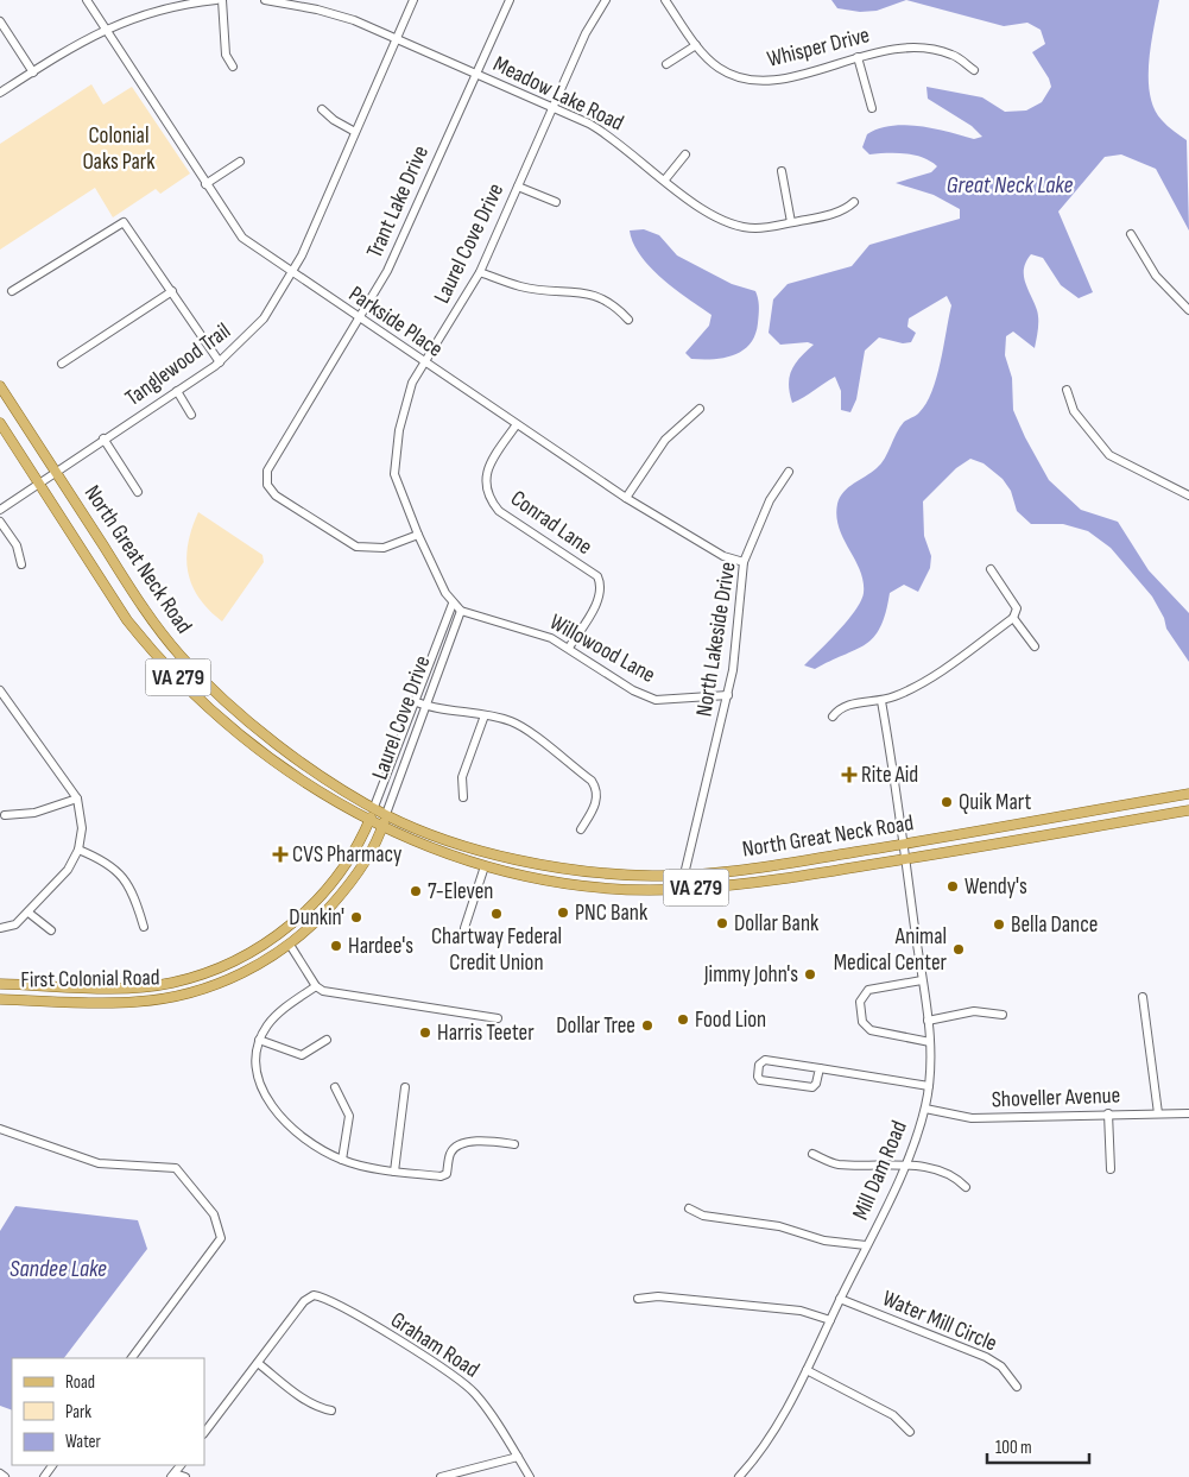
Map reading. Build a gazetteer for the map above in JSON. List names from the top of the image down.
{
  "streets": {
    "main road": ["North Great Neck Road", "VA 279", "First Colonial Road"],
    "street": [
      "Whisper Drive",
      "Meadow Lake Road",
      "Trant Lake Drive",
      "Laurel Cove Drive",
      "Parkside Place",
      "Tanglewood Trail",
      "Conrad Lane",
      "North Lakeside Drive",
      "Willowood Lane",
      "Shoveller Avenue",
      "Mill Dam Road",
      "Water Mill Circle",
      "Graham Road"
    ]
  },
  "crossings": [
    ["Meadow Lake Road", "Trant Lake Drive"],
    ["Meadow Lake Road", "Laurel Cove Drive"],
    ["Meadow Lake Road", "Tanglewood Trail"],
    ["Trant Lake Drive", "Laurel Cove Drive"],
    ["Trant Lake Drive", "Parkside Place"],
    ["Laurel Cove Drive", "Parkside Place"],
    ["Laurel Cove Drive", "North Great Neck Road"],
    ["Laurel Cove Drive", "Willowood Lane"],
    ["Laurel Cove Drive", "First Colonial Road"],
    ["Parkside Place", "Tanglewood Trail"],
    ["Parkside Place", "Conrad Lane"],
    ["Parkside Place", "North Lakeside Drive"],
    ["Tanglewood Trail", "North Great Neck Road"],
    ["Conrad Lane", "Willowood Lane"],
    ["North Great Neck Road", "North Lakeside Drive"],
    ["North Great Neck Road", "First Colonial Road"],
    ["North Great Neck Road", "Mill Dam Road"],
    ["North Lakeside Drive", "Willowood Lane"],
    ["Shoveller Avenue", "Mill Dam Road"],
    ["Mill Dam Road", "Water Mill Circle"]
  ],
  "water": ["Great Neck Lake", "Sandee Lake"],
  "parks": ["Colonial Oaks Park"],
  "places": {
    "health": ["Rite Aid", "CVS Pharmacy"],
    "other": [
      "Quik Mart",
      "Wendy's",
      "7-Eleven",
      "PNC Bank",
      "Chartway Federal Credit Union",
      "Dunkin'",
      "Dollar Bank",
      "Bella Dance",
      "Hardee's",
      "Animal Medical Center",
      "Jimmy John's",
      "Food Lion",
      "Dollar Tree",
      "Harris Teeter"
    ]
  },
  "legend": ["Road", "Park", "Water"],
  "scale_bar": "100 m"
}
